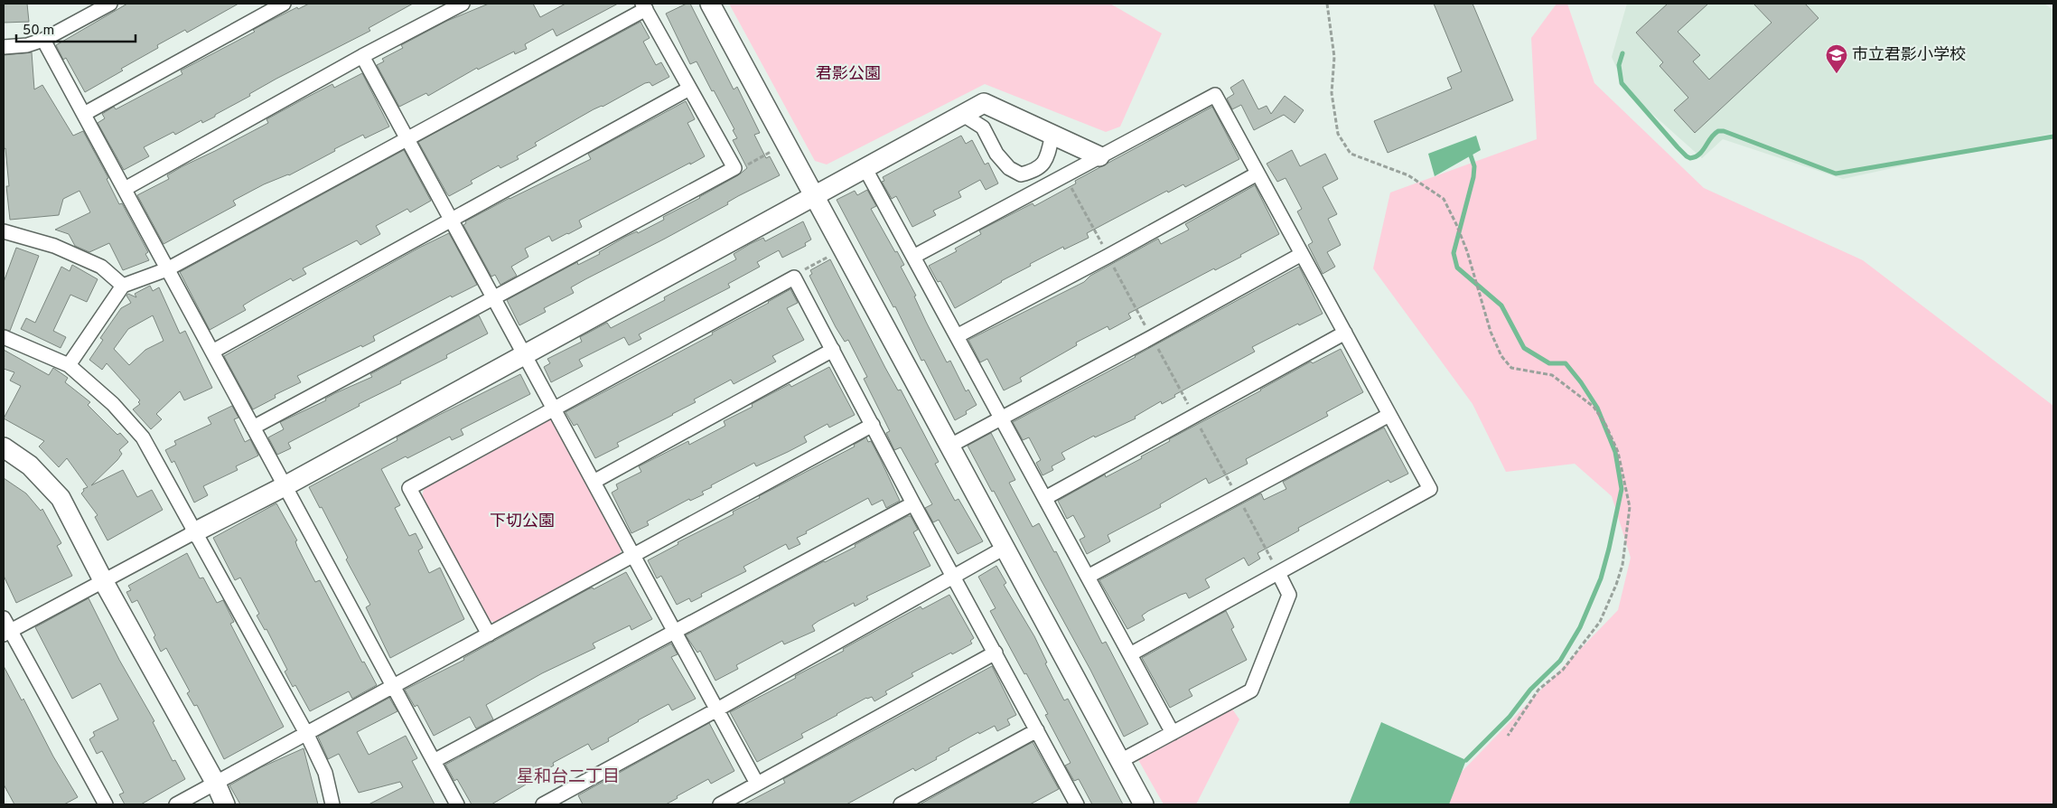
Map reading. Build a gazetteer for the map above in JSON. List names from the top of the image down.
{
  "districts": ["星和台二丁目"],
  "parks": ["君影公園", "下切公園"],
  "places": {
    "school or university": ["市立君影小学校"]
  },
  "scale_bar": "50 m"
}
